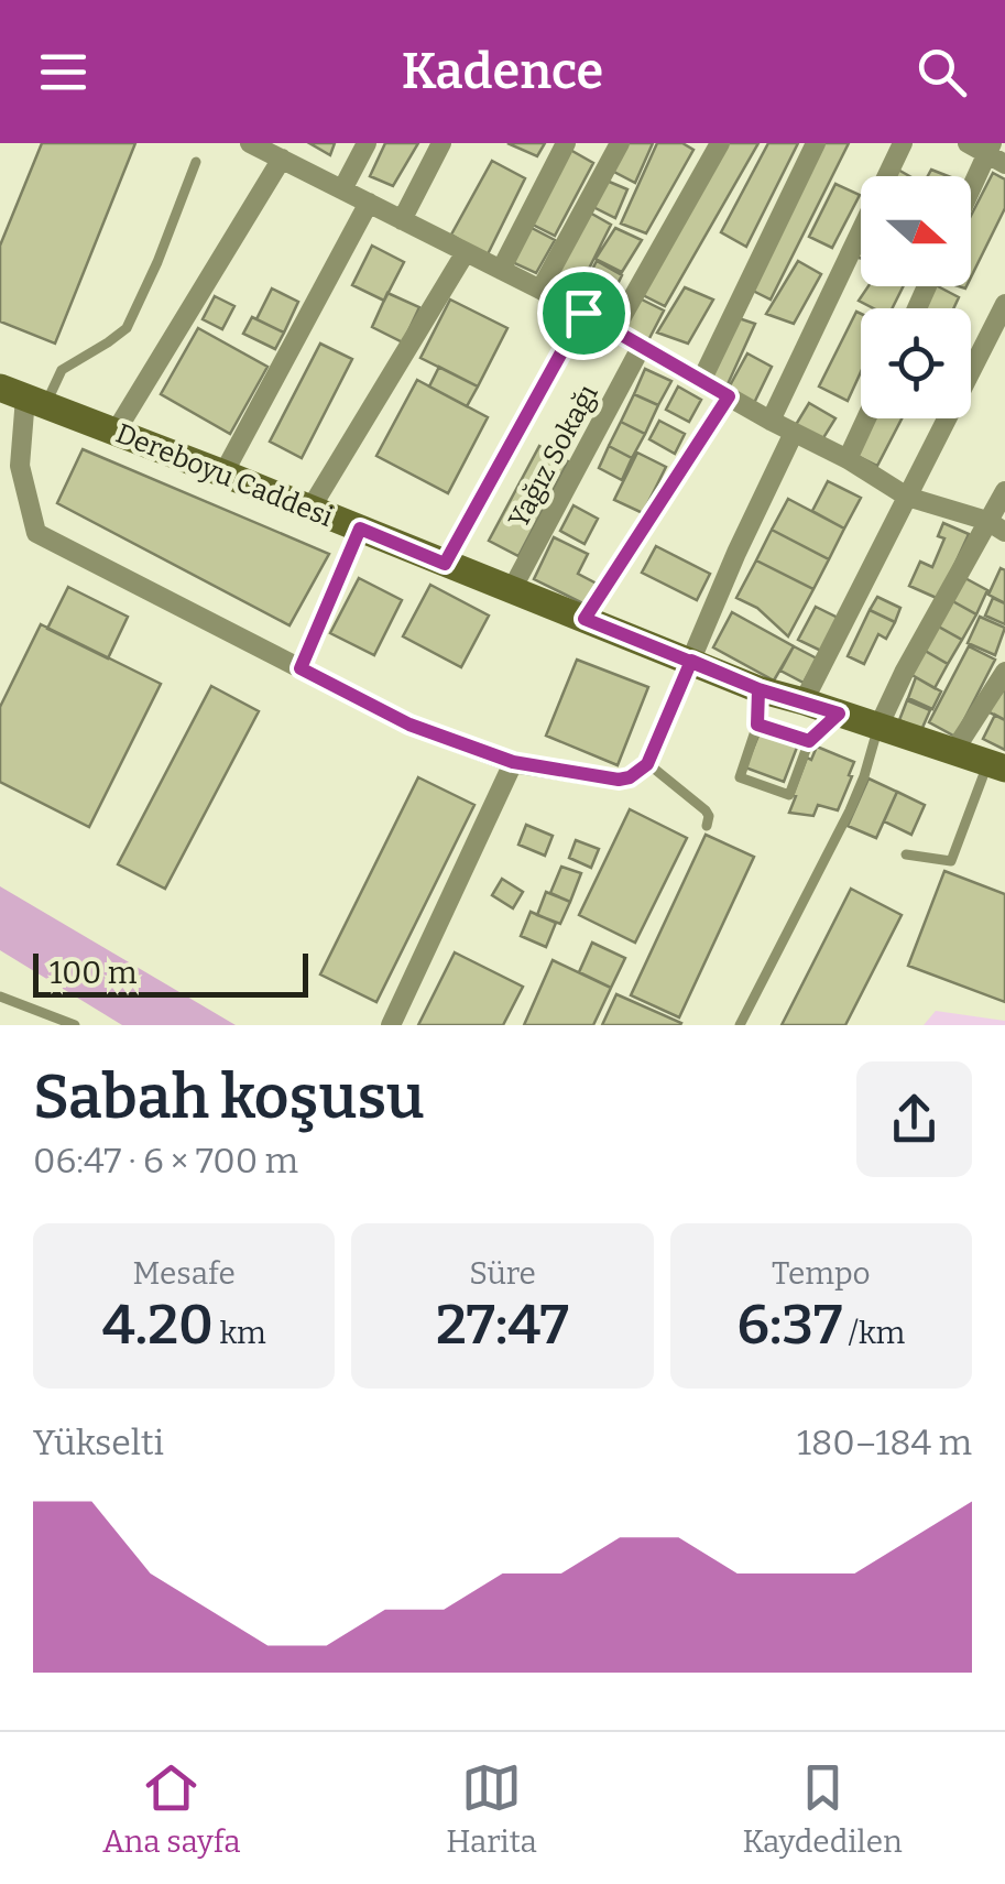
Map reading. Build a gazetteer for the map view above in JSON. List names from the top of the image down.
{
  "streets": {
    "main road": ["Dereboyu Caddesi"],
    "street": ["Yağız Sokağı"]
  },
  "crossings": [
    ["Yağız Sokağı", "Dereboyu Caddesi"]
  ],
  "scale_bar": "100 m",
  "north": "right",
  "page": {
    "header": "Kadence",
    "scale": "100 m",
    "heading": ["Sabah koşusu", "06:47 · 6 × 700 m"],
    "stats": [
      ["Mesafe", "4.20 km"],
      ["Süre", "27:47"],
      ["Tempo", "6:37 /km"]
    ],
    "chart": ["Yükselti", "180–184 m"],
    "tabs": ["Ana sayfa", "Harita", "Kaydedilen"]
  }
}
